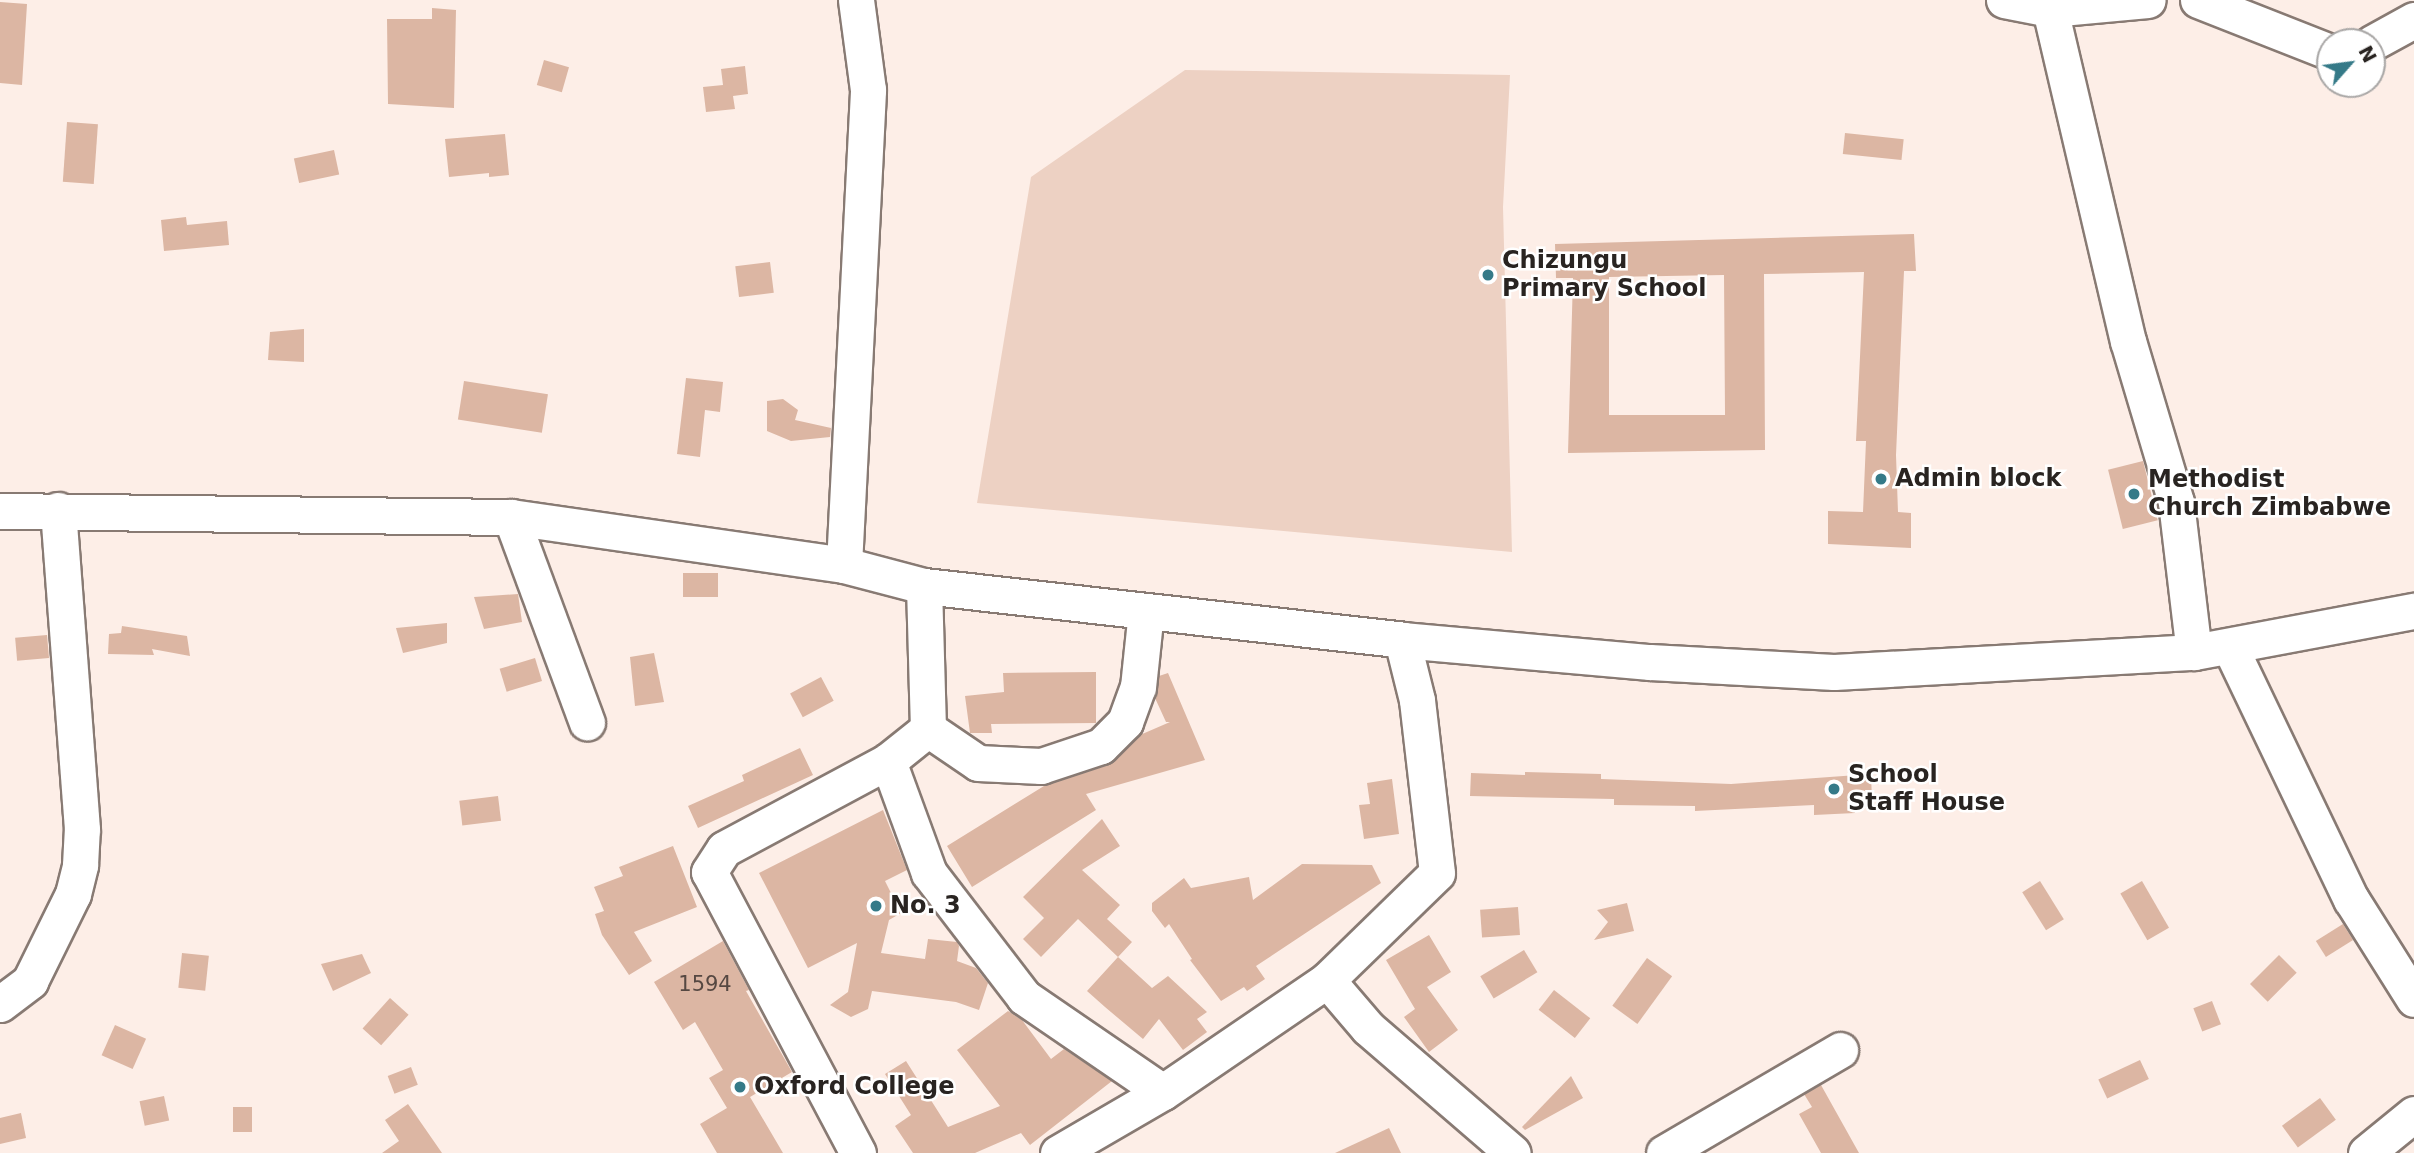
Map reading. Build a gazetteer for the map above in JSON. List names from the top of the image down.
{
  "places": [
    "Chizungu Primary School",
    "Admin block",
    "Methodist Church Zimbabwe",
    "School Staff House",
    "No. 3",
    "Oxford College"
  ],
  "house_numbers": ["1594"],
  "north": "top right"
}
